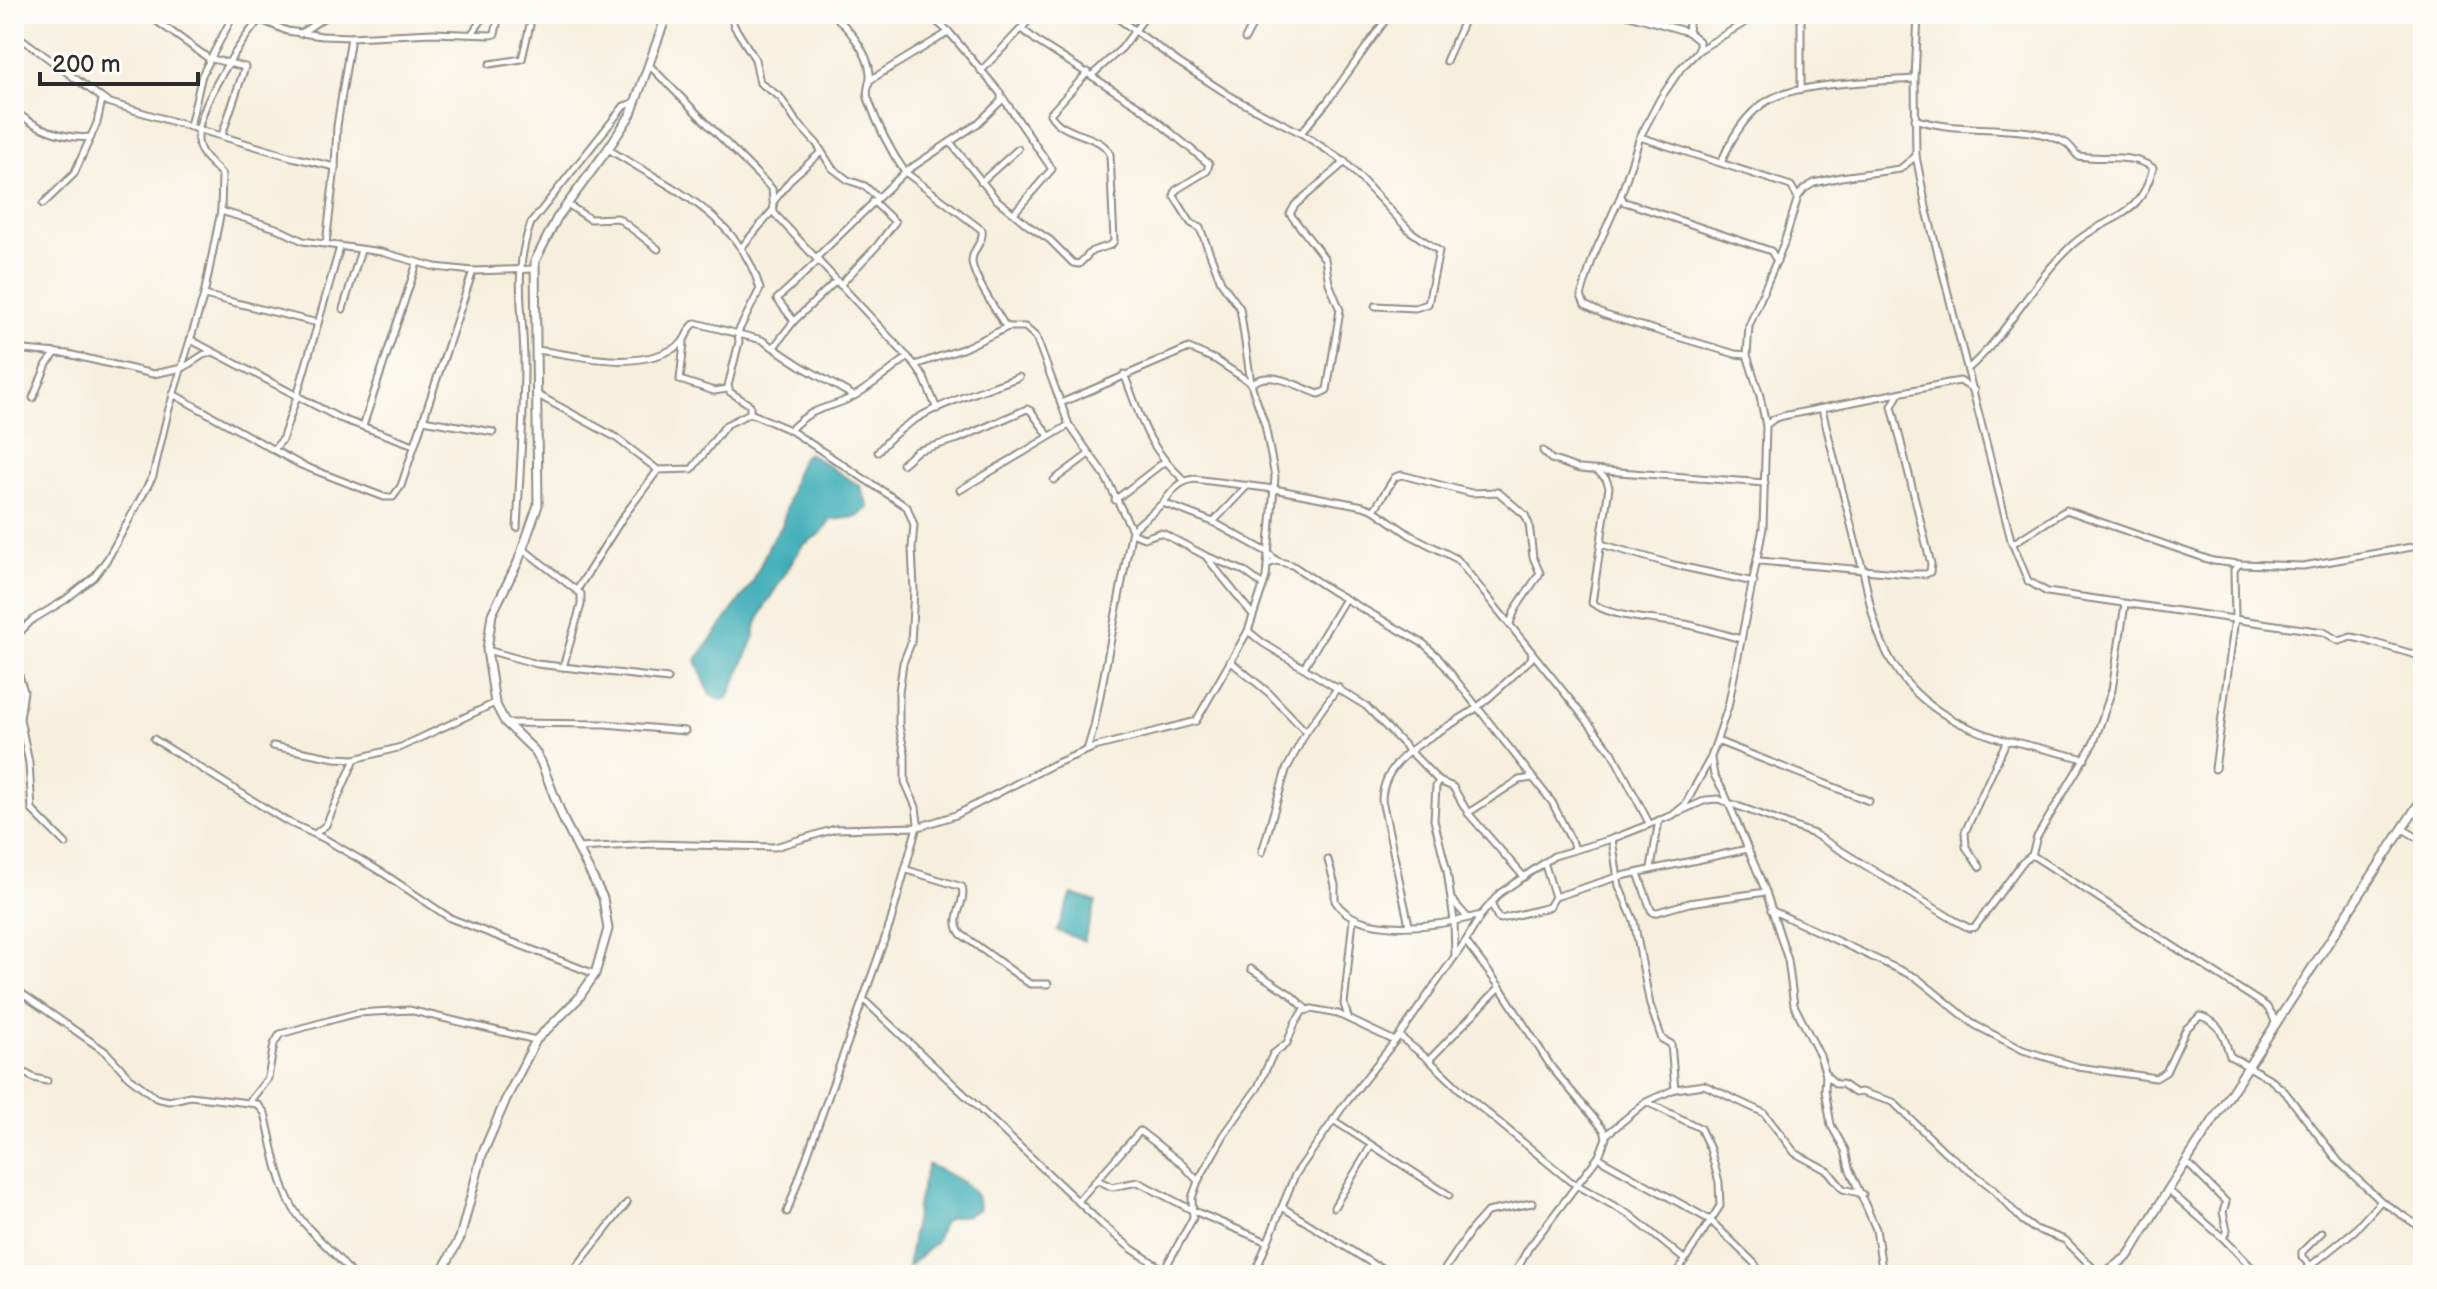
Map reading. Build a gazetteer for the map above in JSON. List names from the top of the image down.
{
  "scale_bar": "200 m"
}
